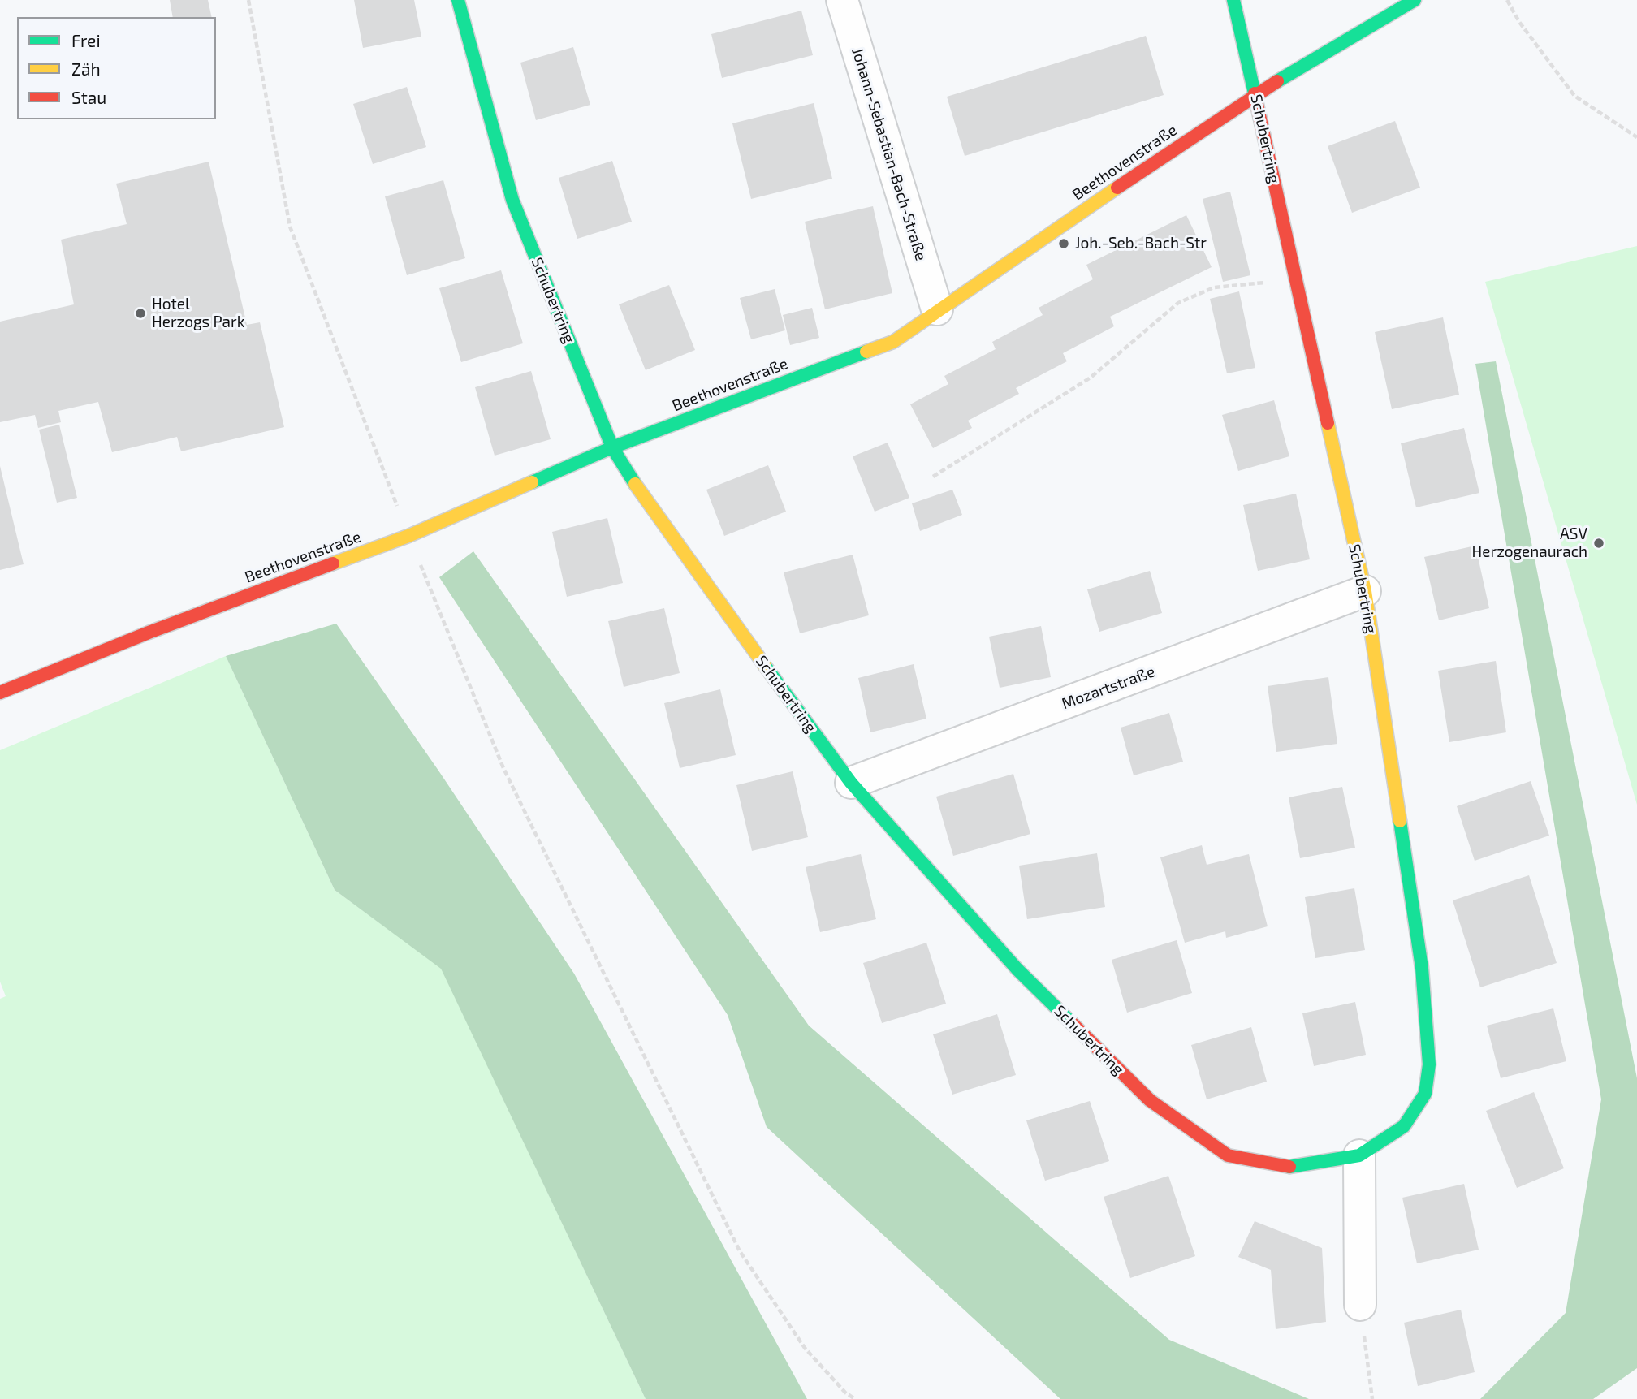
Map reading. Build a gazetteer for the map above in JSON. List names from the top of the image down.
{
  "streets": {
    "street": [
      "Schubertring",
      "Johann-Sebastian-Bach-Straße",
      "Beethovenstraße",
      "Mozartstraße"
    ]
  },
  "crossings": [
    ["Schubertring", "Beethovenstraße"],
    ["Schubertring", "Mozartstraße"],
    ["Johann-Sebastian-Bach-Straße", "Beethovenstraße"]
  ],
  "places": ["Joh.-Seb.-Bach-Str", "Hotel Herzogs Park", "ASV Herzogenaurach"],
  "legend": ["Frei", "Zäh", "Stau"]
}
